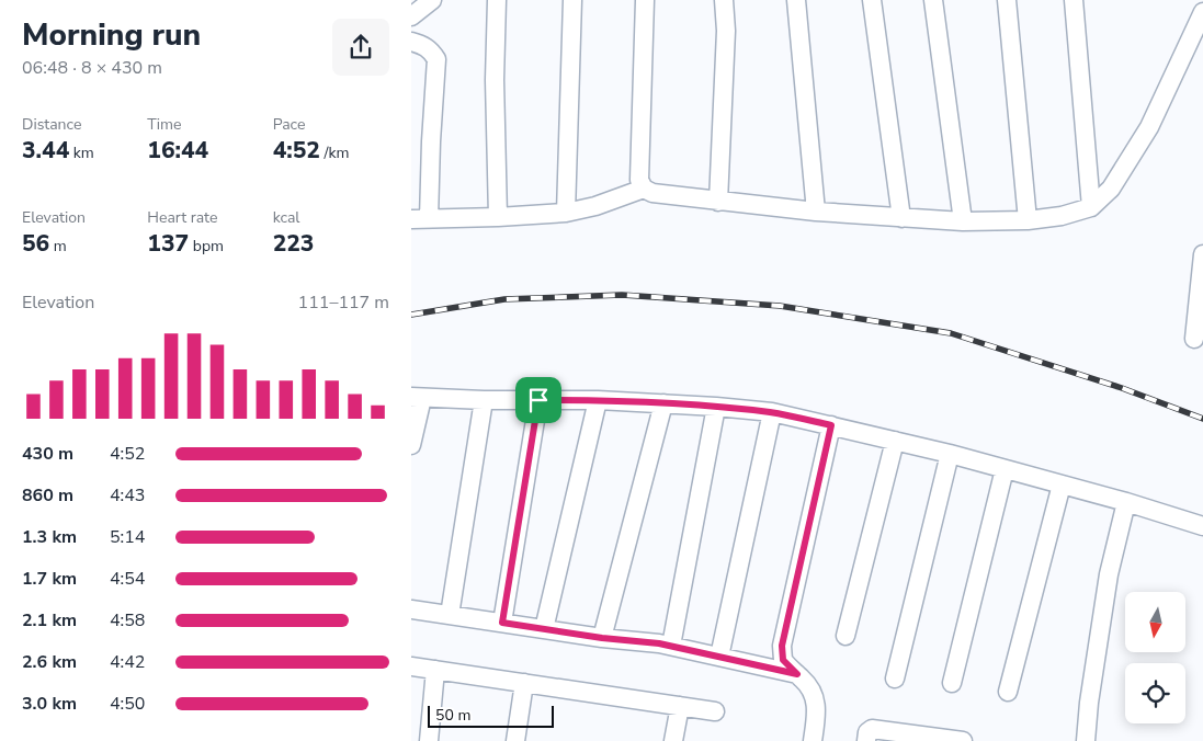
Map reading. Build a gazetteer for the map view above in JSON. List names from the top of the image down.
{
  "scale_bar": "50 m",
  "north": "bottom",
  "page": {
    "heading": ["Morning run", "06:48 · 8 × 430 m"],
    "stats": [
      ["Distance", "3.44 km"],
      ["Time", "16:44"],
      ["Pace", "4:52 /km"],
      ["Elevation", "56 m"],
      ["Heart rate", "137 bpm"],
      ["kcal", "223"]
    ],
    "chart": ["Elevation", "111–117 m"],
    "list": [
      {
        "name": "430 m",
        "note": "4:52"
      },
      {
        "name": "860 m",
        "note": "4:43"
      },
      {
        "name": "1.3 km",
        "note": "5:14"
      },
      {
        "name": "1.7 km",
        "note": "4:54"
      },
      {
        "name": "2.1 km",
        "note": "4:58"
      },
      {
        "name": "2.6 km",
        "note": "4:42"
      },
      {
        "name": "3.0 km",
        "note": "4:50"
      }
    ],
    "scale": "50 m"
  }
}
